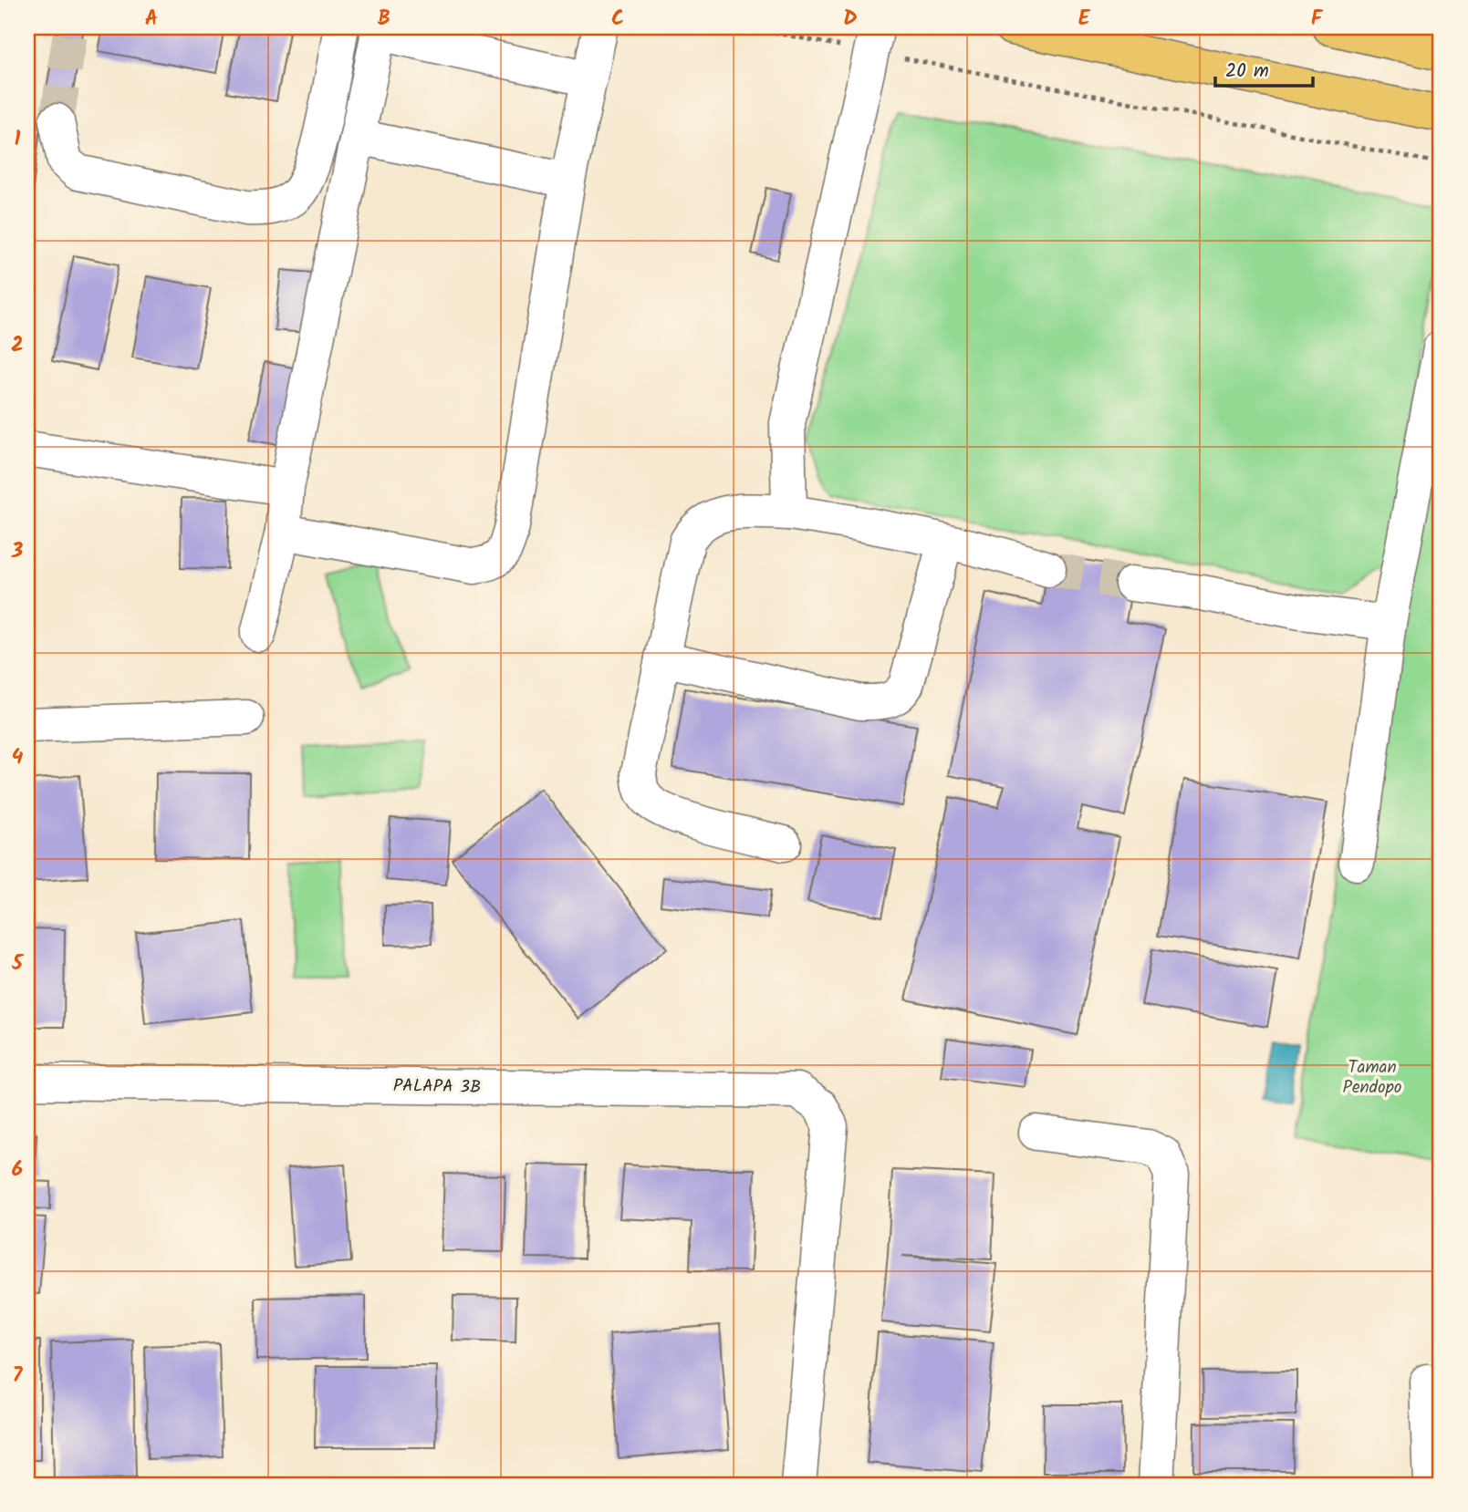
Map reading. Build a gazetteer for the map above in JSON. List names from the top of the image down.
{
  "streets": {
    "street": ["PALAPA 3B"]
  },
  "parks": ["Taman Pendopo"],
  "scale_bar": "20 m",
  "grid": {
    "columns": [
      "A",
      "B",
      "C",
      "D",
      "E",
      "F"
    ],
    "rows": [
      "1",
      "2",
      "3",
      "4",
      "5",
      "6",
      "7"
    ]
  }
}
